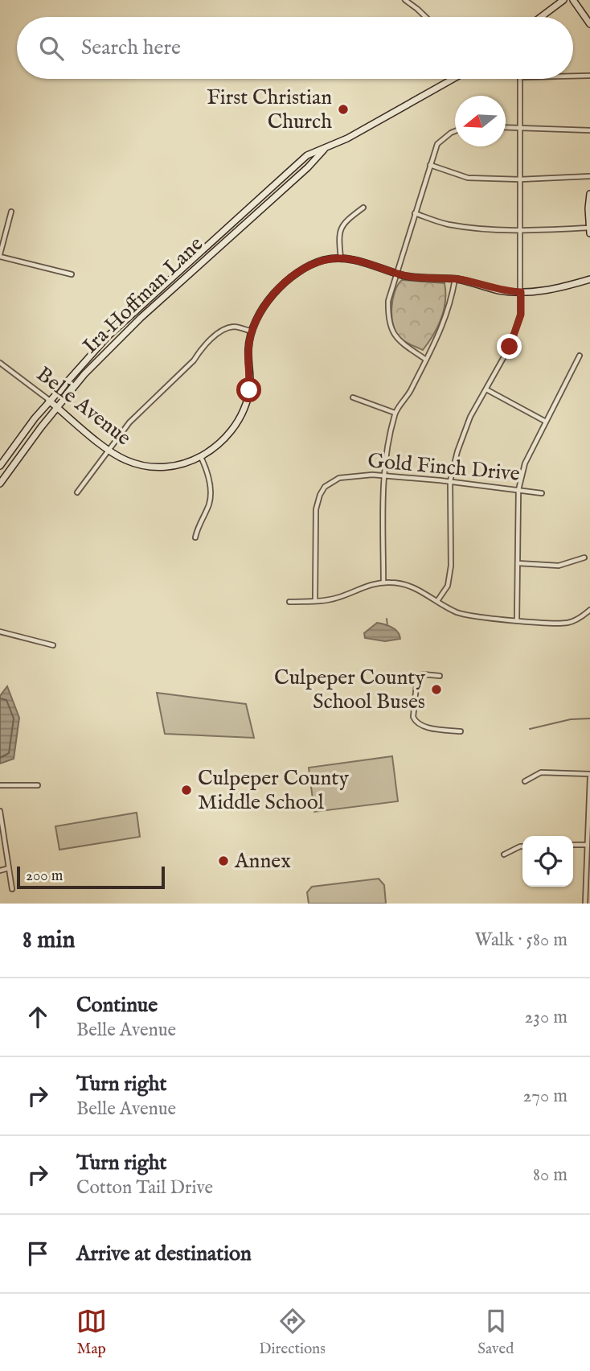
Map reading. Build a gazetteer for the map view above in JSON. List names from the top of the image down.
{
  "streets": {
    "main road": ["Ira Hoffman Lane", "Belle Avenue"],
    "street": ["Gold Finch Drive"]
  },
  "crossings": [
    ["Ira Hoffman Lane", "Belle Avenue"]
  ],
  "places": [
    "First Christian Church",
    "Culpeper County School Buses",
    "Culpeper County Middle School",
    "Annex"
  ],
  "scale_bar": "200 m",
  "north": "left",
  "page": {
    "search": "Search here",
    "scale": "200 m",
    "heading": ["8 min", "Walk · 580 m"],
    "list": [
      ["Continue", "Belle Avenue", "230 m"],
      ["Turn right", "Belle Avenue", "270 m"],
      ["Turn right", "Cotton Tail Drive", "80 m"],
      "Arrive at destination"
    ],
    "nav": ["Map", "Directions", "Saved"]
  }
}
